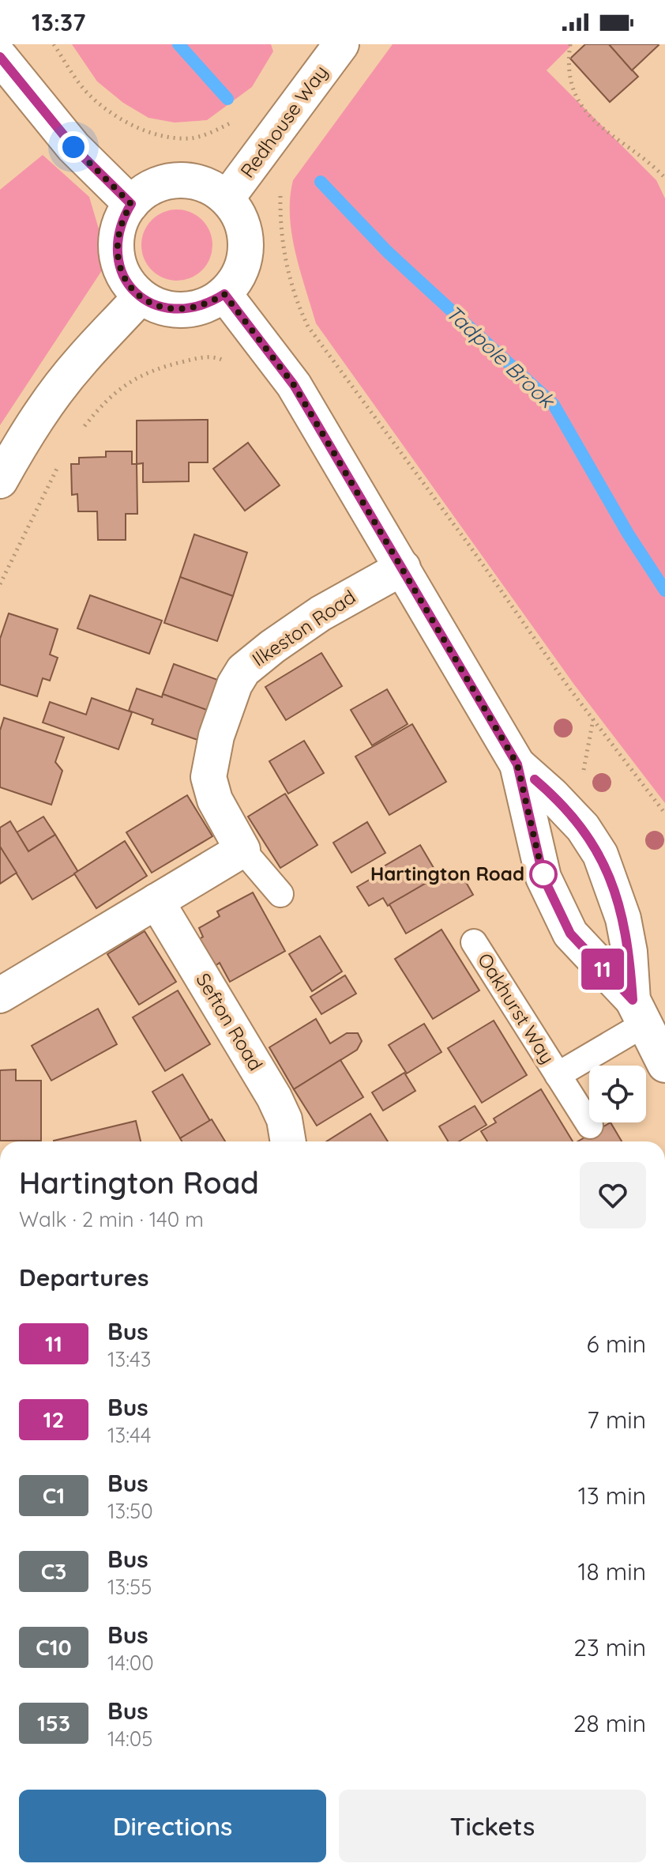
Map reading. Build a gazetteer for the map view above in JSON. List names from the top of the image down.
{
  "streets": {
    "street": ["Redhouse Way", "Ilkeston Road", "Sefton Road"],
    "lane": ["Oakhurst Way"]
  },
  "water": ["Tadpole Brook"],
  "places": ["Hartington Road"],
  "lines": ["bus line 11"],
  "page": {
    "status": "13:37",
    "on_map": "11",
    "heading": [
      ["Hartington Road", "Walk · 2 min · 140 m"],
      "Departures"
    ],
    "list": [
      {
        "mark": "11",
        "name": "Bus",
        "note": "13:43",
        "value": "6 min"
      },
      {
        "mark": "12",
        "name": "Bus",
        "note": "13:44",
        "value": "7 min"
      },
      {
        "mark": "C1",
        "name": "Bus",
        "note": "13:50",
        "value": "13 min"
      },
      {
        "mark": "C3",
        "name": "Bus",
        "note": "13:55",
        "value": "18 min"
      },
      {
        "mark": "C10",
        "name": "Bus",
        "note": "14:00",
        "value": "23 min"
      },
      {
        "mark": "153",
        "name": "Bus",
        "note": "14:05",
        "value": "28 min"
      }
    ],
    "buttons": ["Directions", "Tickets"]
  }
}
